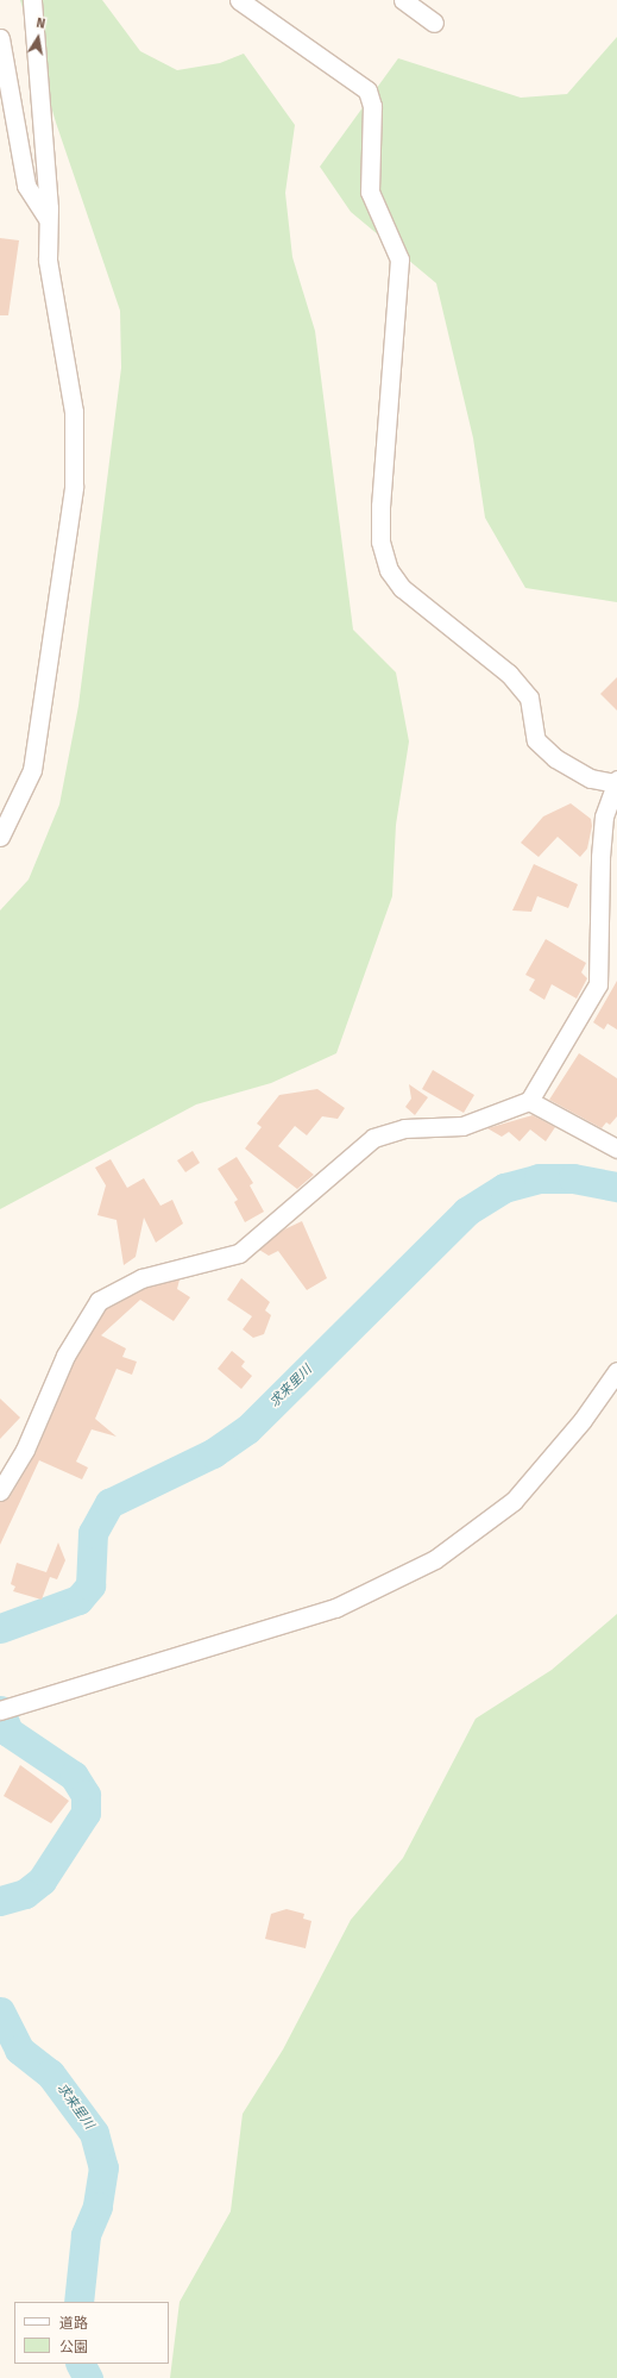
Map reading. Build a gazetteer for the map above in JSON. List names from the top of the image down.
{
  "water": ["求来里川"],
  "legend": ["道路", "公園"],
  "north": "top"
}
